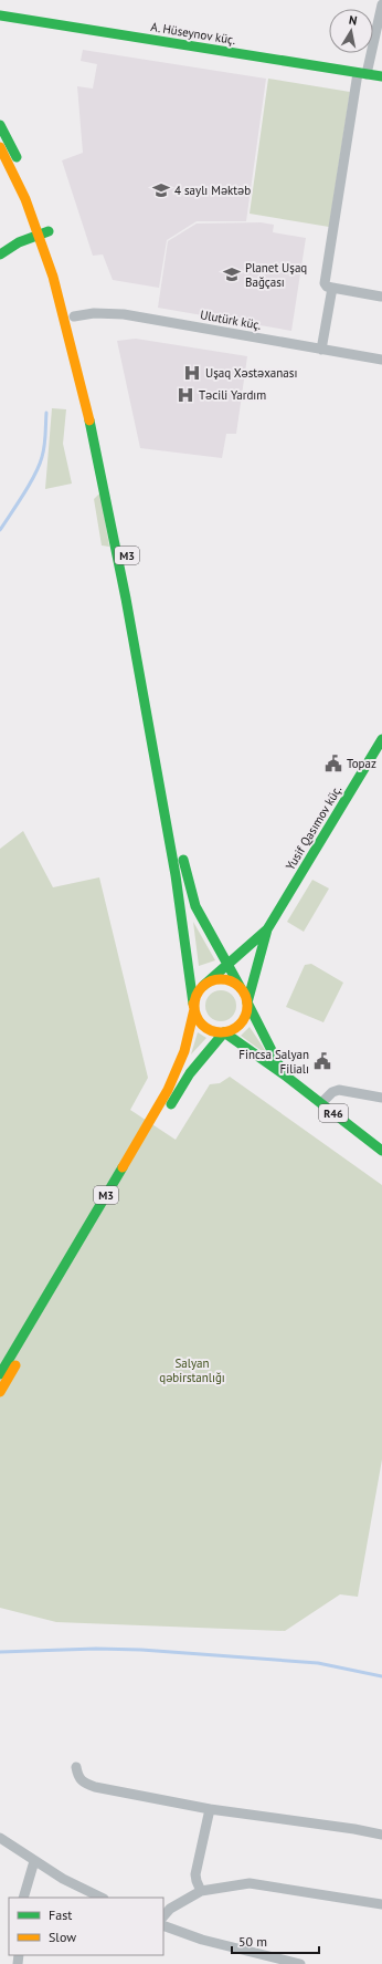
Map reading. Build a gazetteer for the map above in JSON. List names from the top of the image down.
{
  "streets": {
    "main road": [
      "A. Hüseynov küç.",
      "M3",
      "Yusif Qasımov küç.",
      "R46"
    ],
    "street": ["Ulutürk küç."]
  },
  "parks": ["Salyan qəbirstanlığı"],
  "places": {
    "school or university": ["4 saylı Məktəb", "Planet Uşaq Bağçası"],
    "hospital": ["Uşaq Xəstəxanası", "Təcili Yardım"],
    "public building": ["Topaz", "Fincsa Salyan Filialı"]
  },
  "legend": ["Fast", "Slow"],
  "scale_bar": "50 m",
  "north": "top"
}
